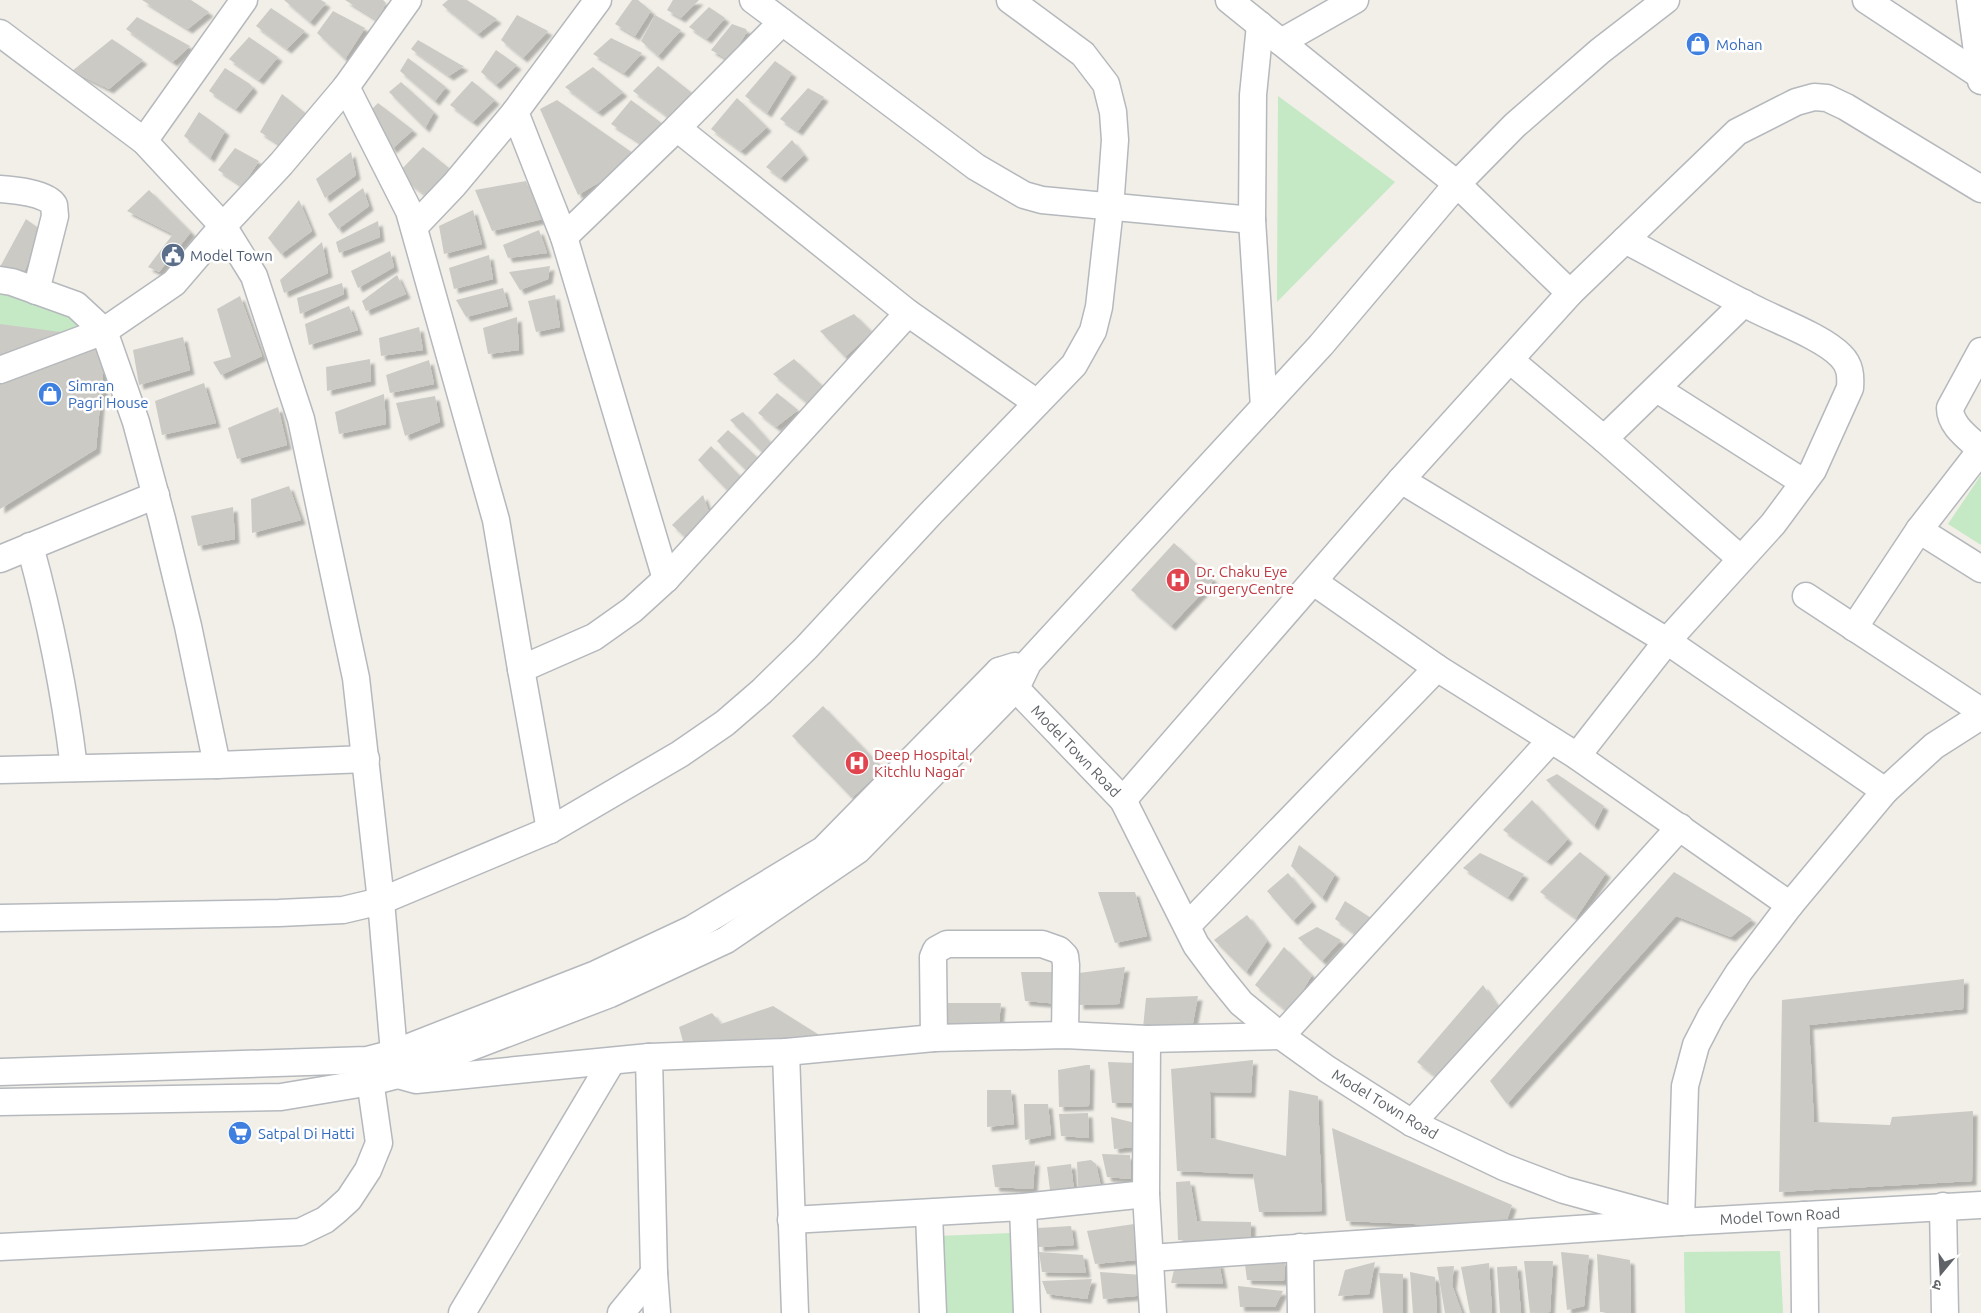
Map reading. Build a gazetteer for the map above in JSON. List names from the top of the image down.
{
  "streets": {
    "street": ["Model Town Road"]
  },
  "places": {
    "shop": ["Mohan", "Simran Pagri House"],
    "public building": ["Model Town"],
    "hospital": ["Dr. Chaku Eye SurgeryCentre", "Deep Hospital, Kitchlu Nagar"],
    "supermarket": ["Satpal Di Hatti"]
  },
  "north": "bottom"
}
